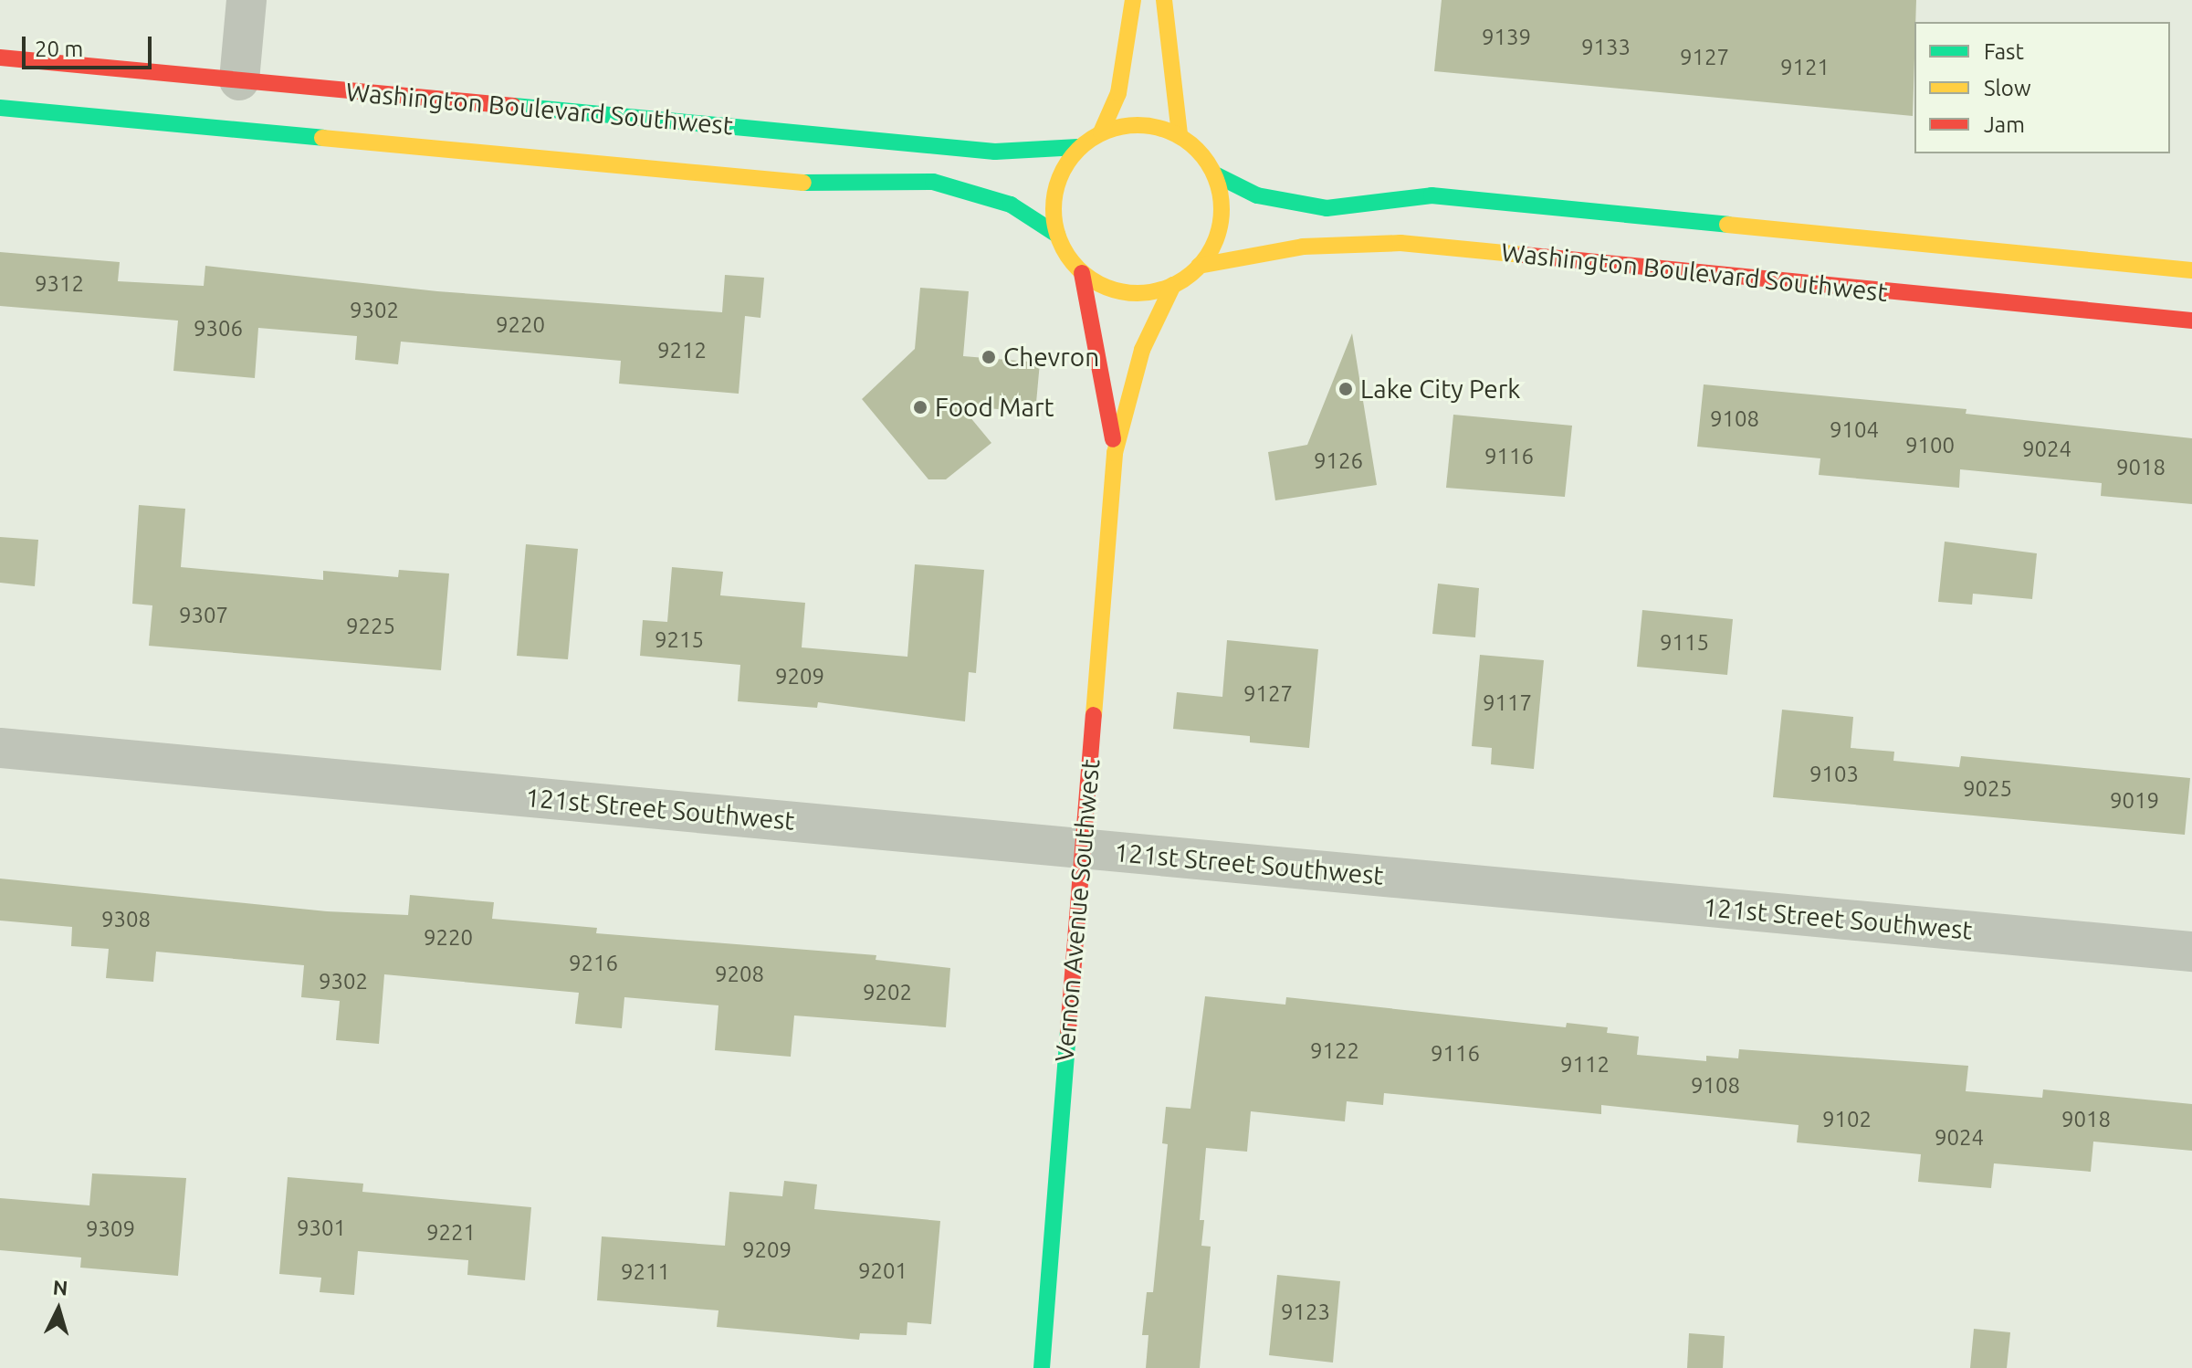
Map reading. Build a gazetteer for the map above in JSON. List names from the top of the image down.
{
  "streets": {
    "main road": ["Washington Boulevard Southwest", "Vernon Avenue Southwest"],
    "street": ["121st Street Southwest"]
  },
  "crossings": [
    ["Washington Boulevard Southwest", "Vernon Avenue Southwest"],
    ["121st Street Southwest", "Vernon Avenue Southwest"]
  ],
  "places": ["Chevron", "Lake City Perk", "Food Mart"],
  "house_numbers": [
    "9139",
    "9133",
    "9127",
    "9121",
    "9312",
    "9302",
    "9220",
    "9306",
    "9212",
    "9108",
    "9104",
    "9100",
    "9024",
    "9116",
    "9126",
    "9018",
    "9307",
    "9225",
    "9215",
    "9115",
    "9209",
    "9127",
    "9117",
    "9103",
    "9025",
    "9019",
    "9308",
    "9220",
    "9216",
    "9208",
    "9302",
    "9202",
    "9122",
    "9116",
    "9112",
    "9108",
    "9102",
    "9018",
    "9024",
    "9301",
    "9309",
    "9221",
    "9209",
    "9201",
    "9211",
    "9123"
  ],
  "legend": ["Fast", "Slow", "Jam"],
  "scale_bar": "20 m",
  "north": "top"
}
